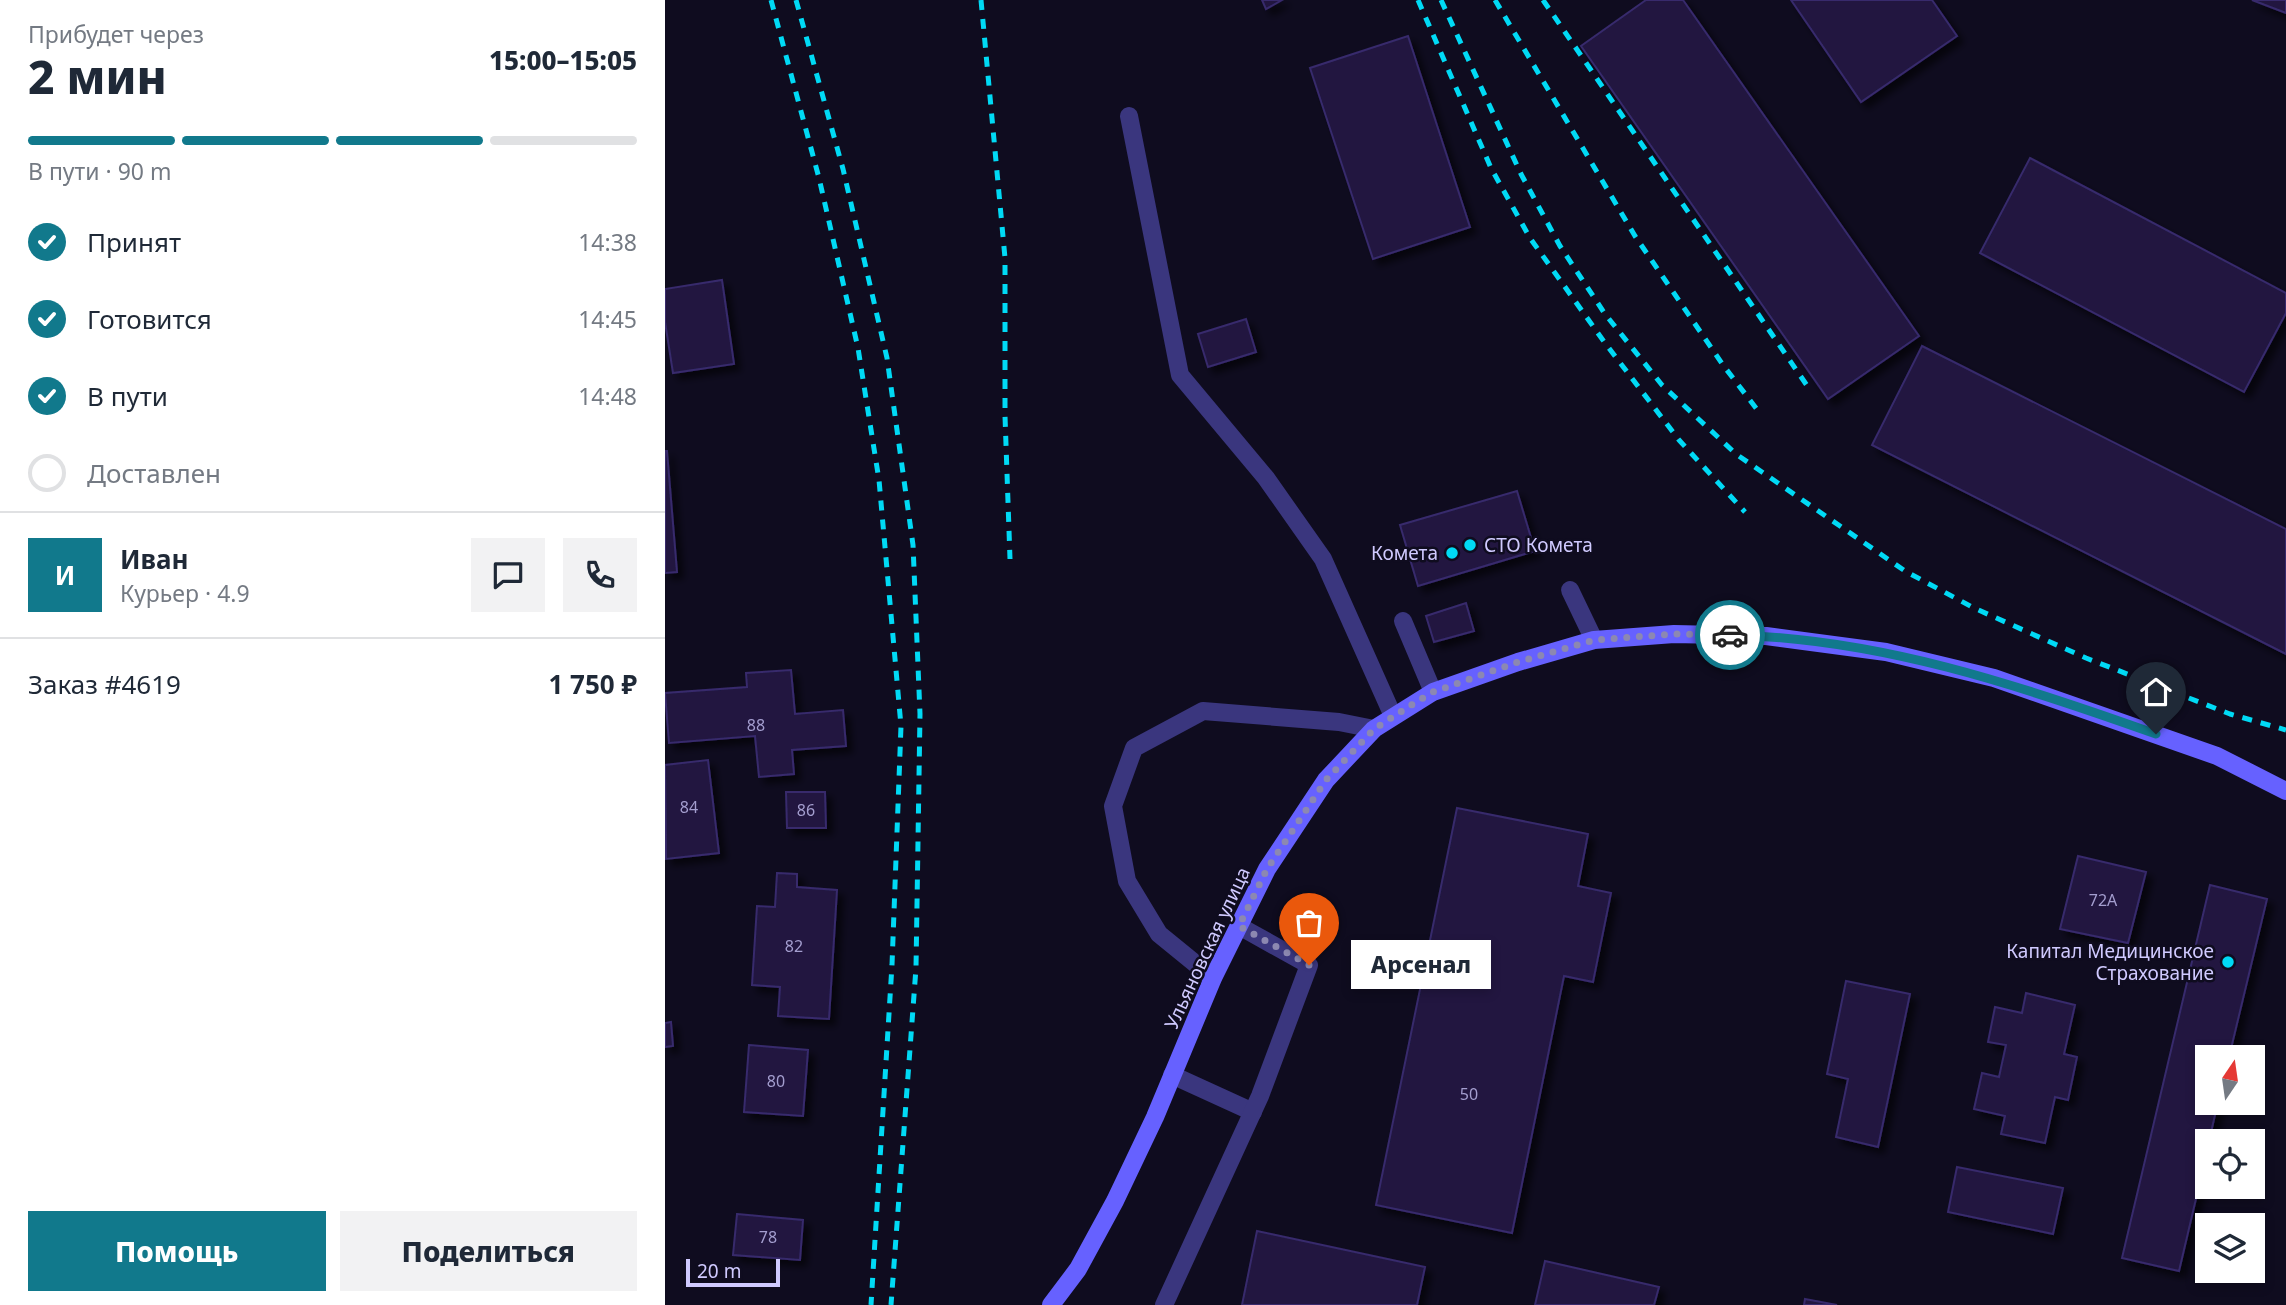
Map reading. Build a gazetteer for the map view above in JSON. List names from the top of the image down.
{
  "streets": {
    "main road": ["Ульяновская улица"]
  },
  "places": [
    "СТО Комета",
    "Комета",
    "Капитал Медицинское Страхование",
    "Арсенал"
  ],
  "house_numbers": [
    "88",
    "84",
    "86",
    "72А",
    "82",
    "80",
    "50",
    "78"
  ],
  "scale_bar": "20 m",
  "north": "top",
  "page": {
    "heading": ["2 мин", "Прибудет через", "15:00–15:05"],
    "panel": [
      "Иван",
      "Курьер · 4.9",
      "Заказ #4619",
      "1 750 ₽"
    ],
    "bar": "В пути · 90 m",
    "list": [
      ["Принят", "14:38"],
      ["Готовится", "14:45"],
      ["В пути", "14:48"],
      "Доставлен"
    ],
    "round": "И",
    "bubble": "Арсенал",
    "buttons": ["Помощь", "Поделиться"],
    "scale": "20 m"
  }
}
